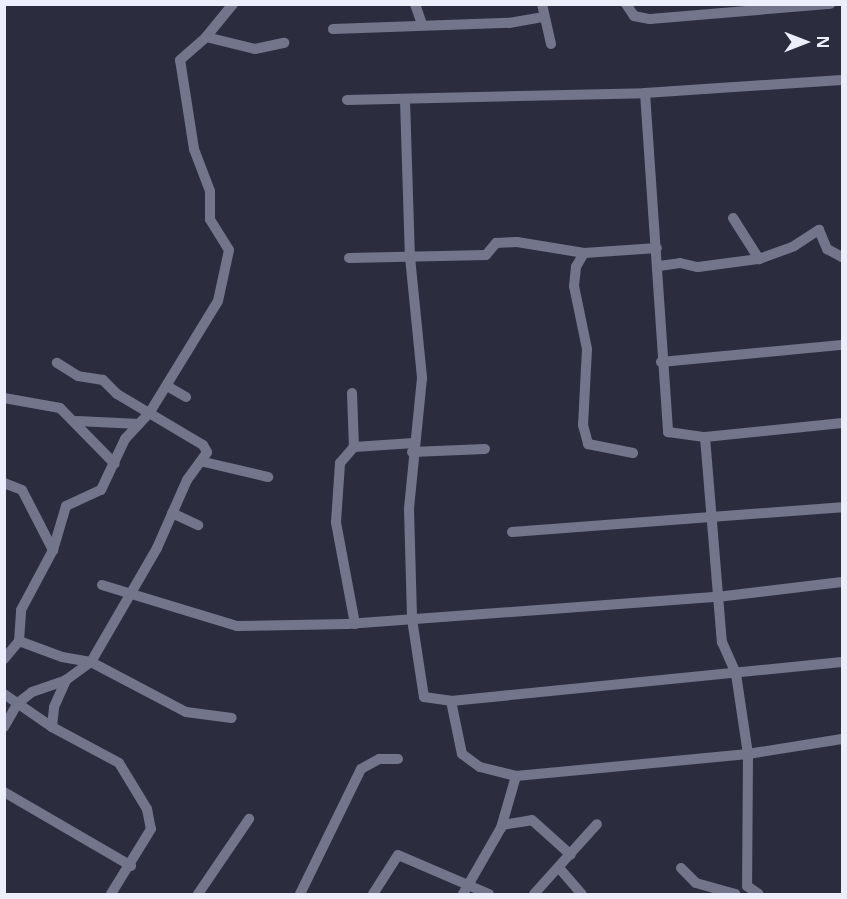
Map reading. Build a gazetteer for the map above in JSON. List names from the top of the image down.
{
  "north": "right"
}
